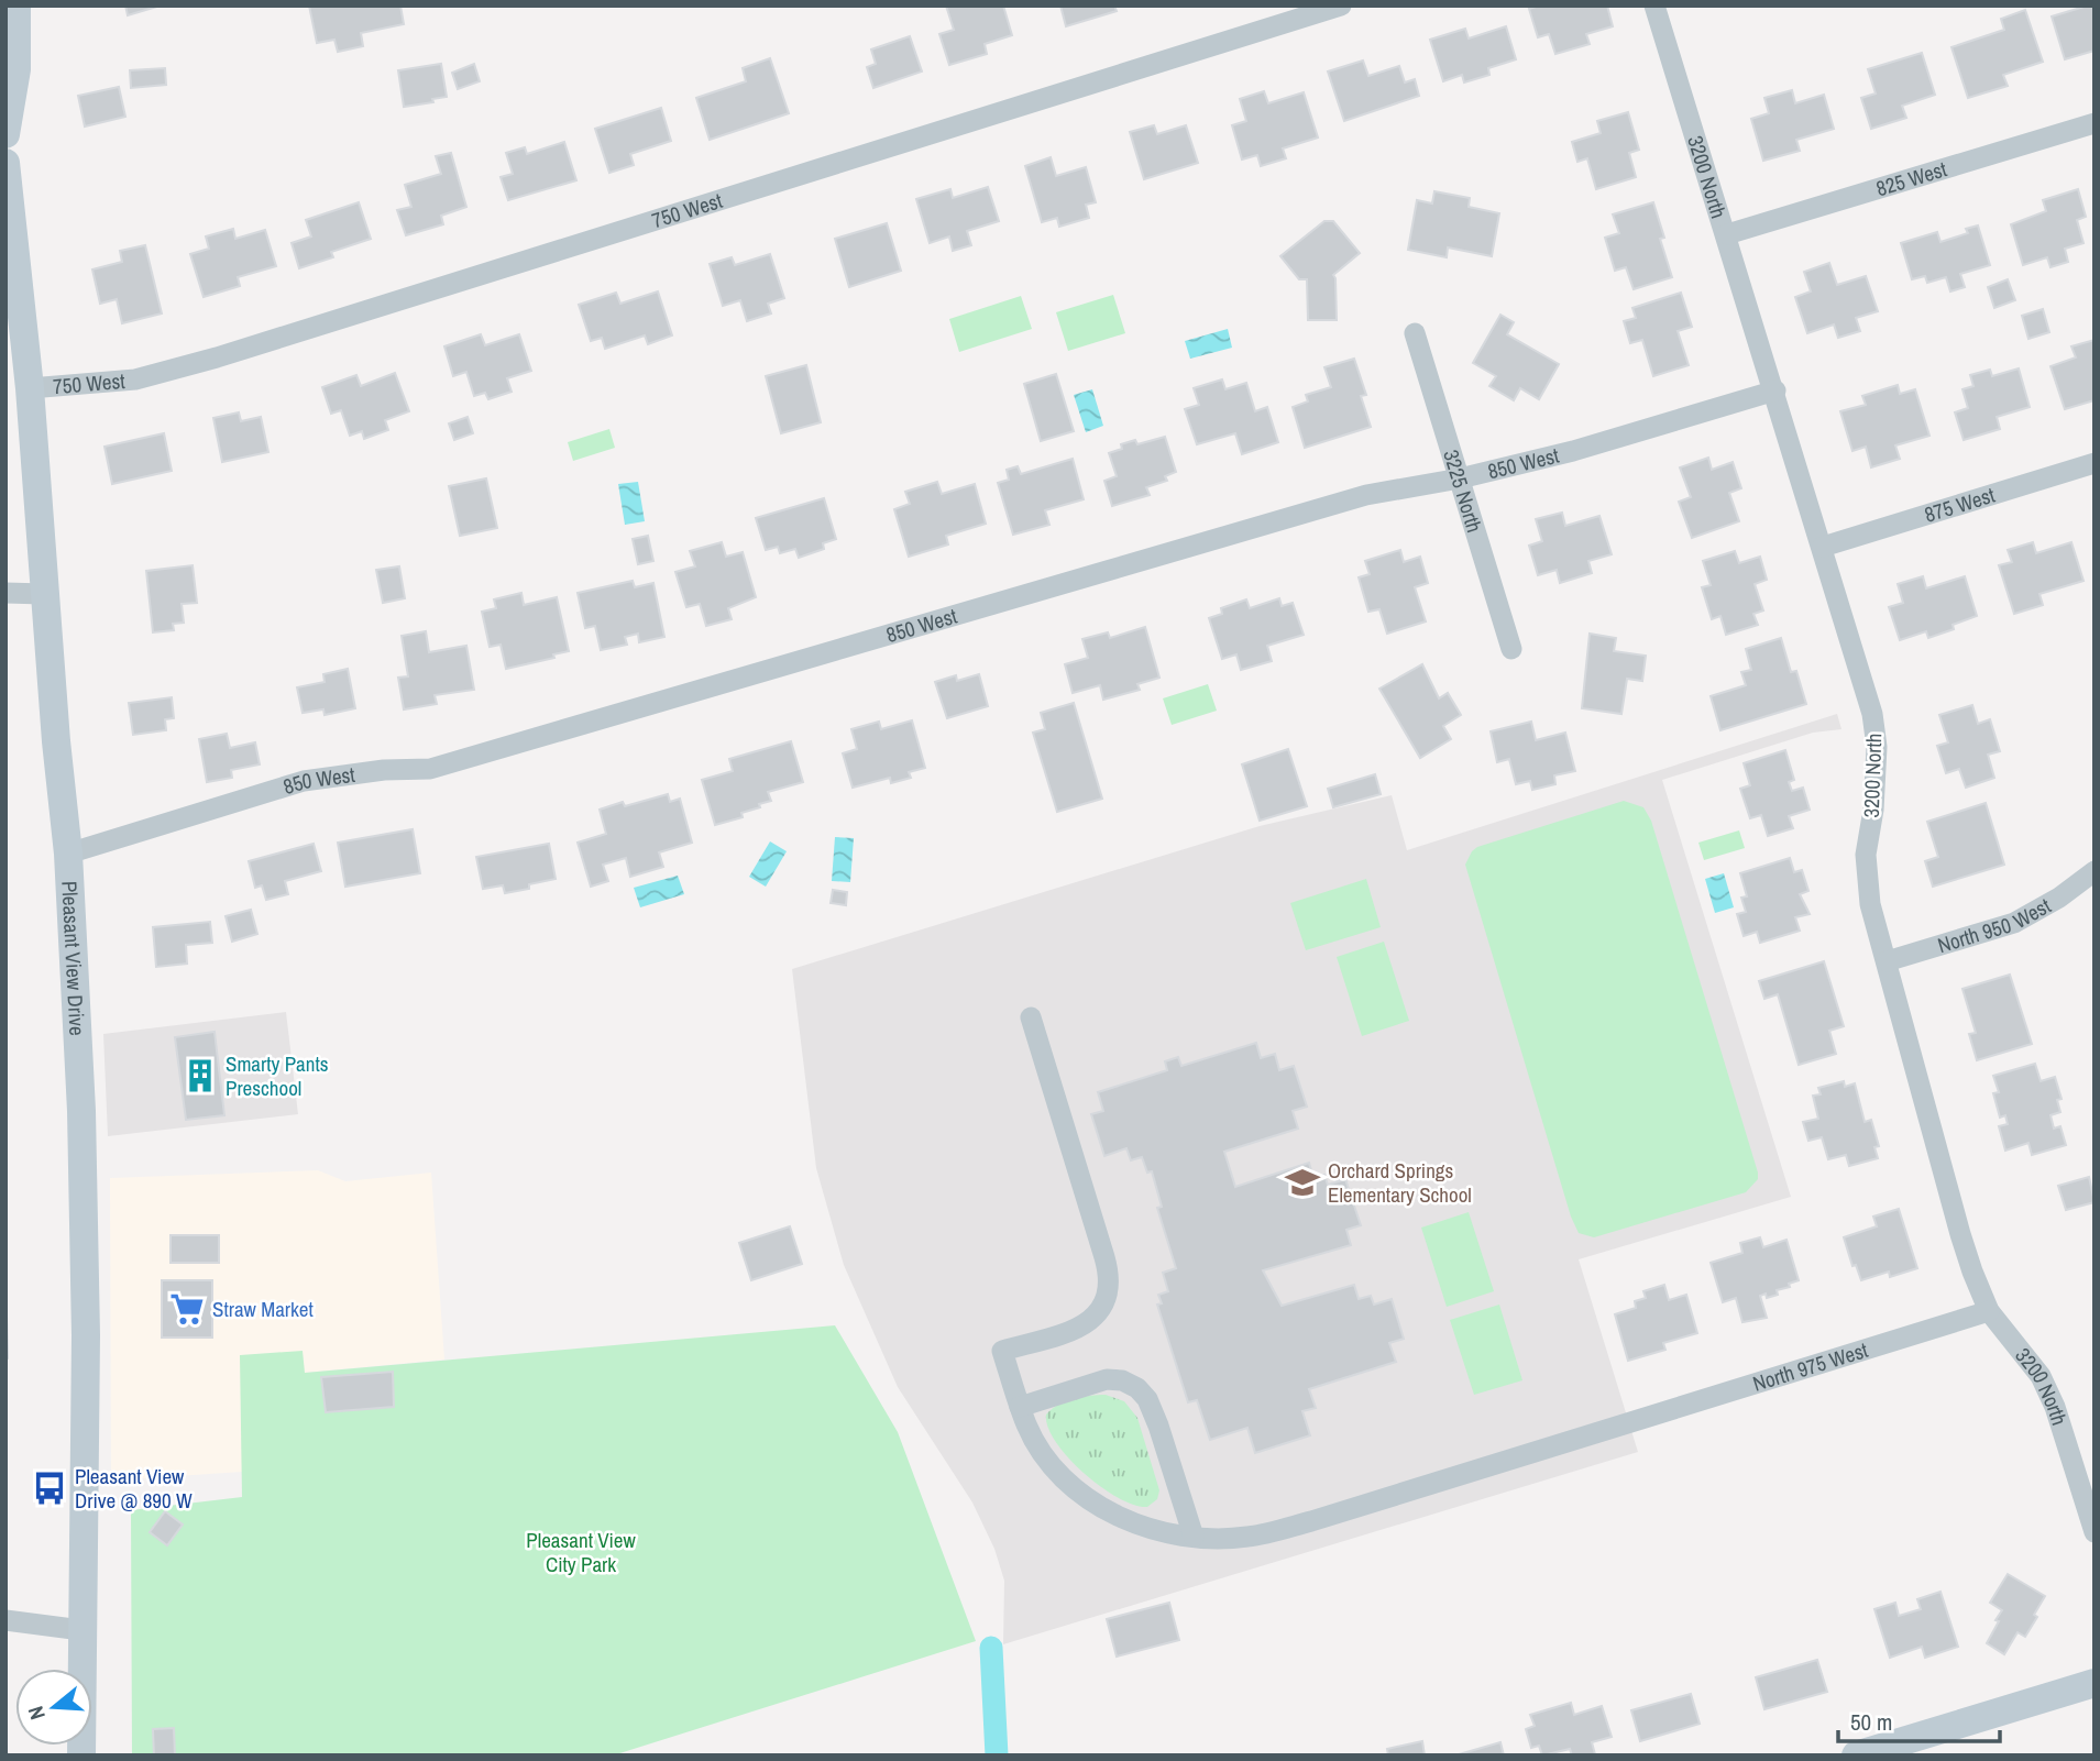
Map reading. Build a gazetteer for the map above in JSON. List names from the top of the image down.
{
  "streets": {
    "main road": ["Pleasant View Drive"],
    "street": [
      "3200 North",
      "825 West",
      "750 West",
      "850 West",
      "3225 North",
      "875 West",
      "North 950 West",
      "North 975 West"
    ]
  },
  "crossings": [
    ["3200 North", "825 West"],
    ["3200 North", "850 West"],
    ["3200 North", "875 West"],
    ["3200 North", "North 950 West"],
    ["3200 North", "North 975 West"],
    ["750 West", "Pleasant View Drive"],
    ["850 West", "3225 North"],
    ["850 West", "Pleasant View Drive"]
  ],
  "parks": ["Pleasant View City Park"],
  "places": {
    "building": ["Smarty Pants Preschool"],
    "school or university": ["Orchard Springs Elementary School"],
    "supermarket": ["Straw Market"],
    "bus stop": ["Pleasant View Drive @ 890 W"]
  },
  "scale_bar": "50 m",
  "north": "left"
}
